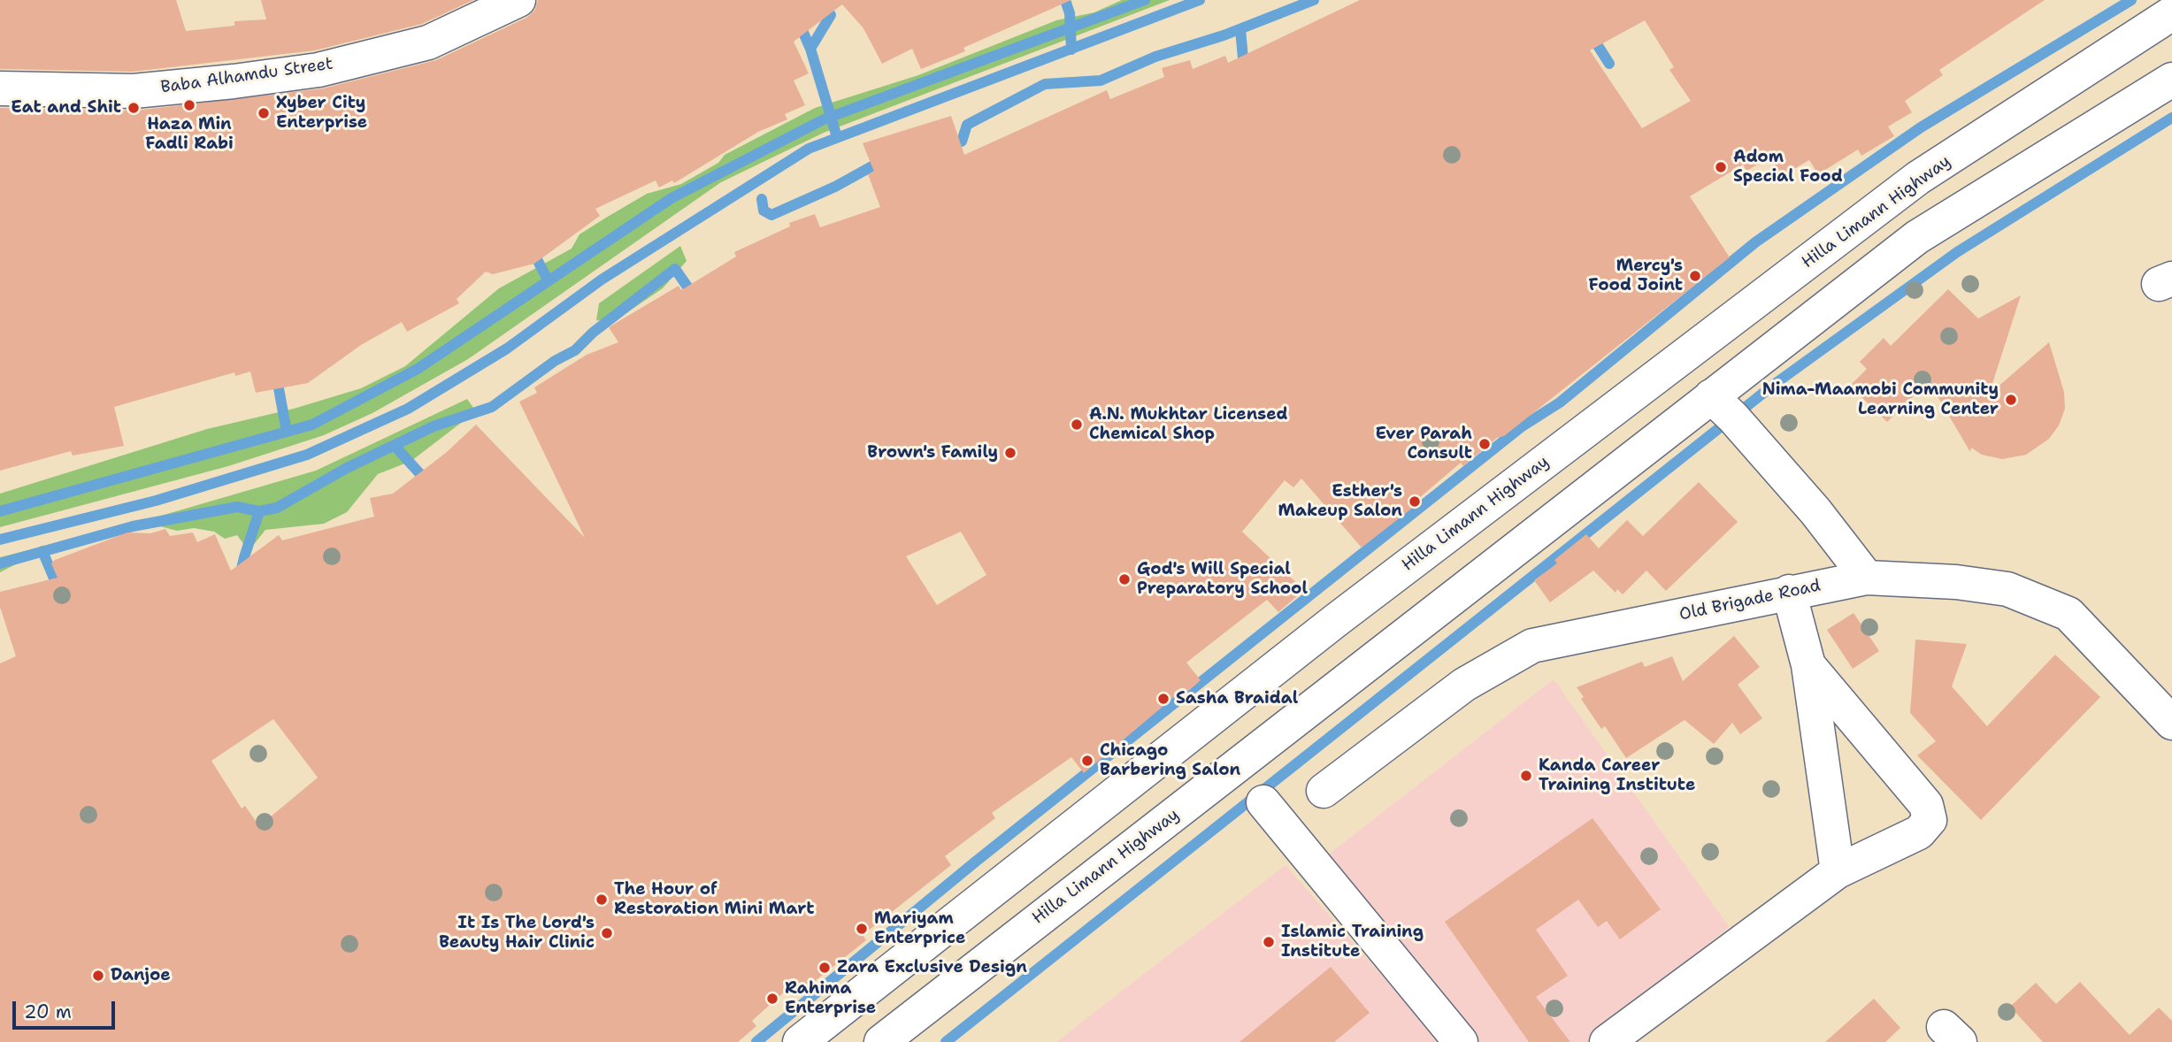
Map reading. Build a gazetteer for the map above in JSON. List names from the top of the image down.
{
  "streets": {
    "main road": ["Baba Alhamdu Street", "Hilla Limann Highway", "Old Brigade Road"]
  },
  "places": [
    "Haza Min Fadli Rabi",
    "Eat and Shit",
    "Xyber City Enterprise",
    "Adom Special Food",
    "Mercy's Food Joint",
    "Nima-Maamobi Community Learning Center",
    "A.N. Mukhtar Licensed Chemical Shop",
    "Ever Parah Consult",
    "Brown's Family",
    "Esther's Makeup Salon",
    "God's Will Special Preparatory School",
    "Sasha Braidal",
    "Chicago Barbering Salon",
    "Kanda Career Training Institute",
    "The Hour of Restoration Mini Mart",
    "Mariyam Enterprice",
    "It Is The Lord's Beauty Hair Clinic",
    "Islamic Training Institute",
    "Zara Exclusive Design",
    "Danjoe",
    "Rahima Enterprise"
  ],
  "scale_bar": "20 m"
}
